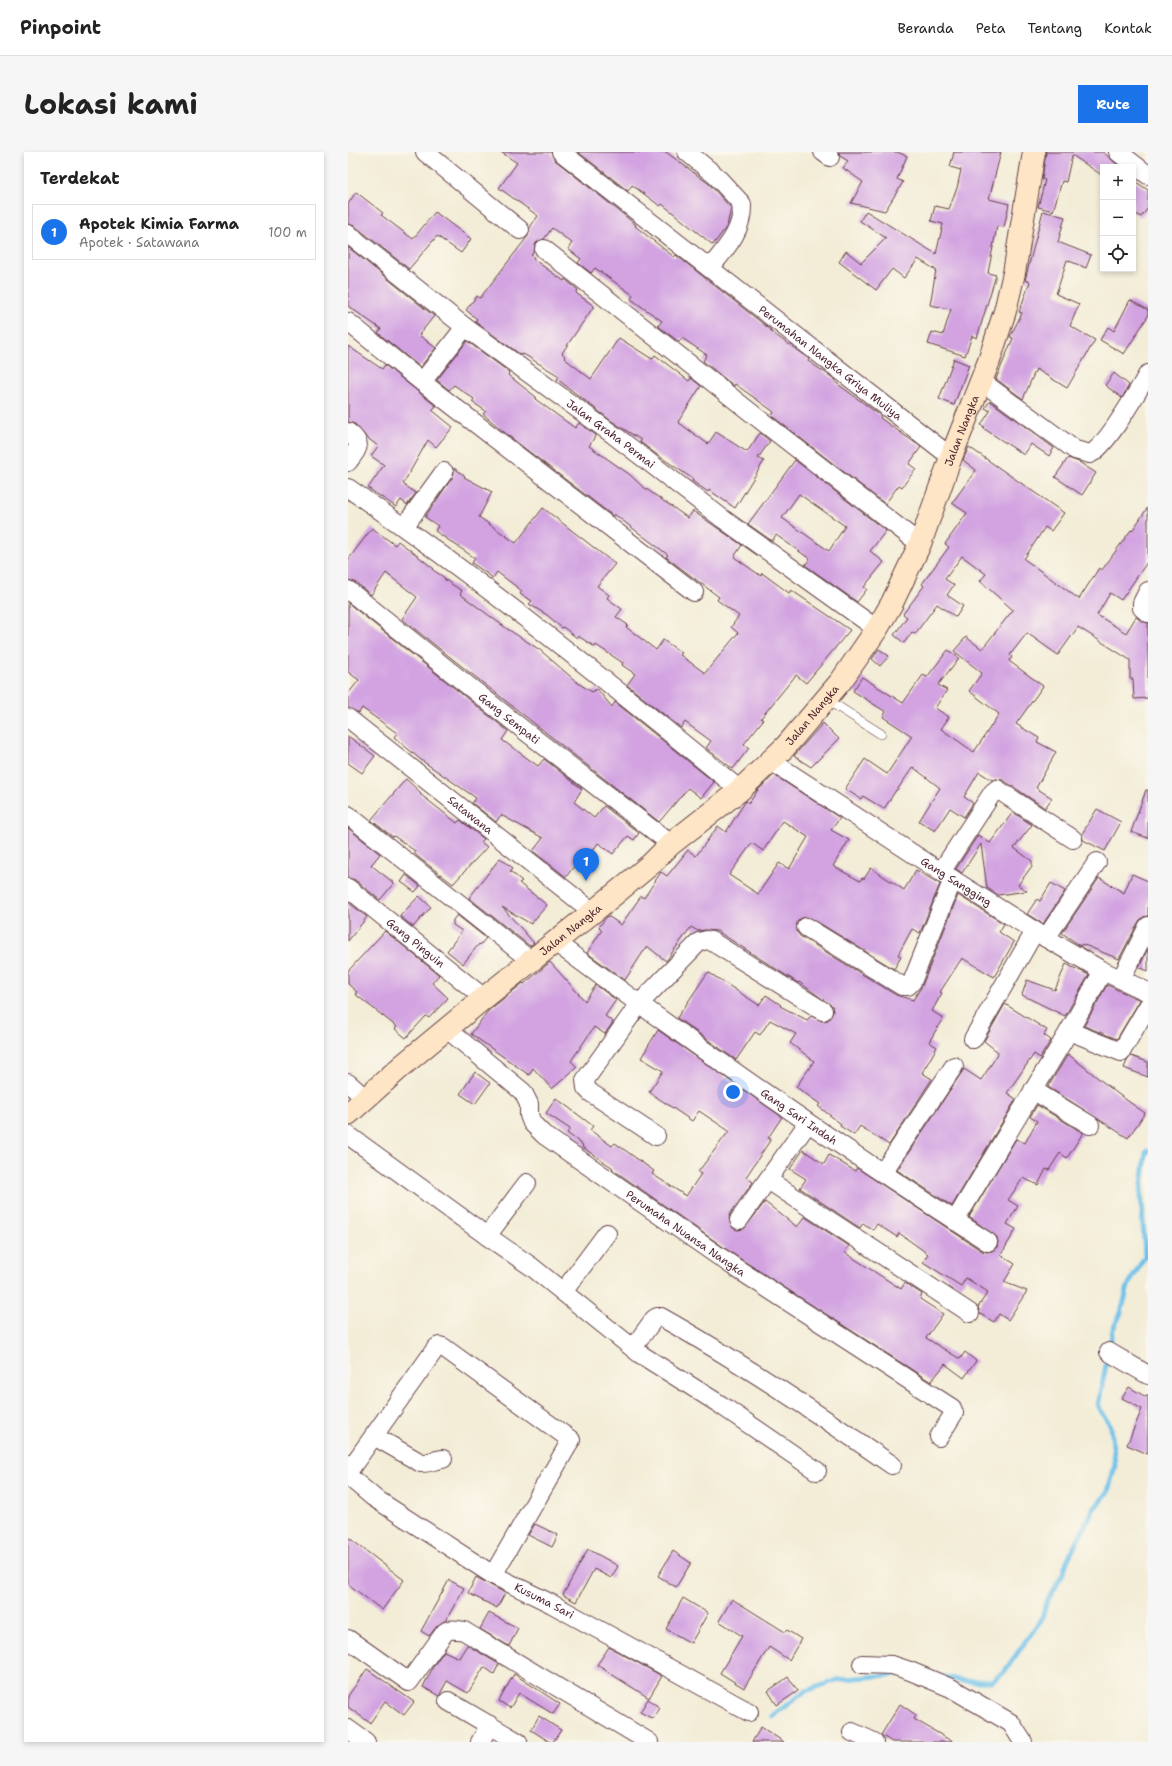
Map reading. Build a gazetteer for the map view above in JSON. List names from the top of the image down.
{
  "streets": {
    "main road": ["Jalan Nangka"],
    "street": [
      "Perumahan Nangka Griya Muliya",
      "Jalan Graha Permai",
      "Gang Sempati",
      "Satawana",
      "Gang Sangging",
      "Gang Pinguin",
      "Gang Sari Indah",
      "Perumaha Nuansa Nangka",
      "Kusuma Sari"
    ]
  },
  "crossings": [
    ["Perumahan Nangka Griya Muliya", "Jalan Nangka"],
    ["Jalan Nangka", "Jalan Graha Permai"],
    ["Jalan Nangka", "Gang Sempati"],
    ["Jalan Nangka", "Satawana"],
    ["Jalan Nangka", "Gang Sangging"],
    ["Jalan Nangka", "Gang Pinguin"],
    ["Jalan Nangka", "Gang Sari Indah"],
    ["Jalan Nangka", "Perumaha Nuansa Nangka"]
  ],
  "page": {
    "header": "Pinpoint",
    "nav": [
      "Beranda",
      "Peta",
      "Tentang",
      "Kontak"
    ],
    "title": "Lokasi kami",
    "buttons": "Rute",
    "heading": "Terdekat",
    "map_buttons": ["+", "−"],
    "list": [
      {
        "mark": "1",
        "name": "Apotek Kimia Farma",
        "note": "Apotek · Satawana",
        "value": "100 m"
      }
    ],
    "pins": "1"
  }
}
